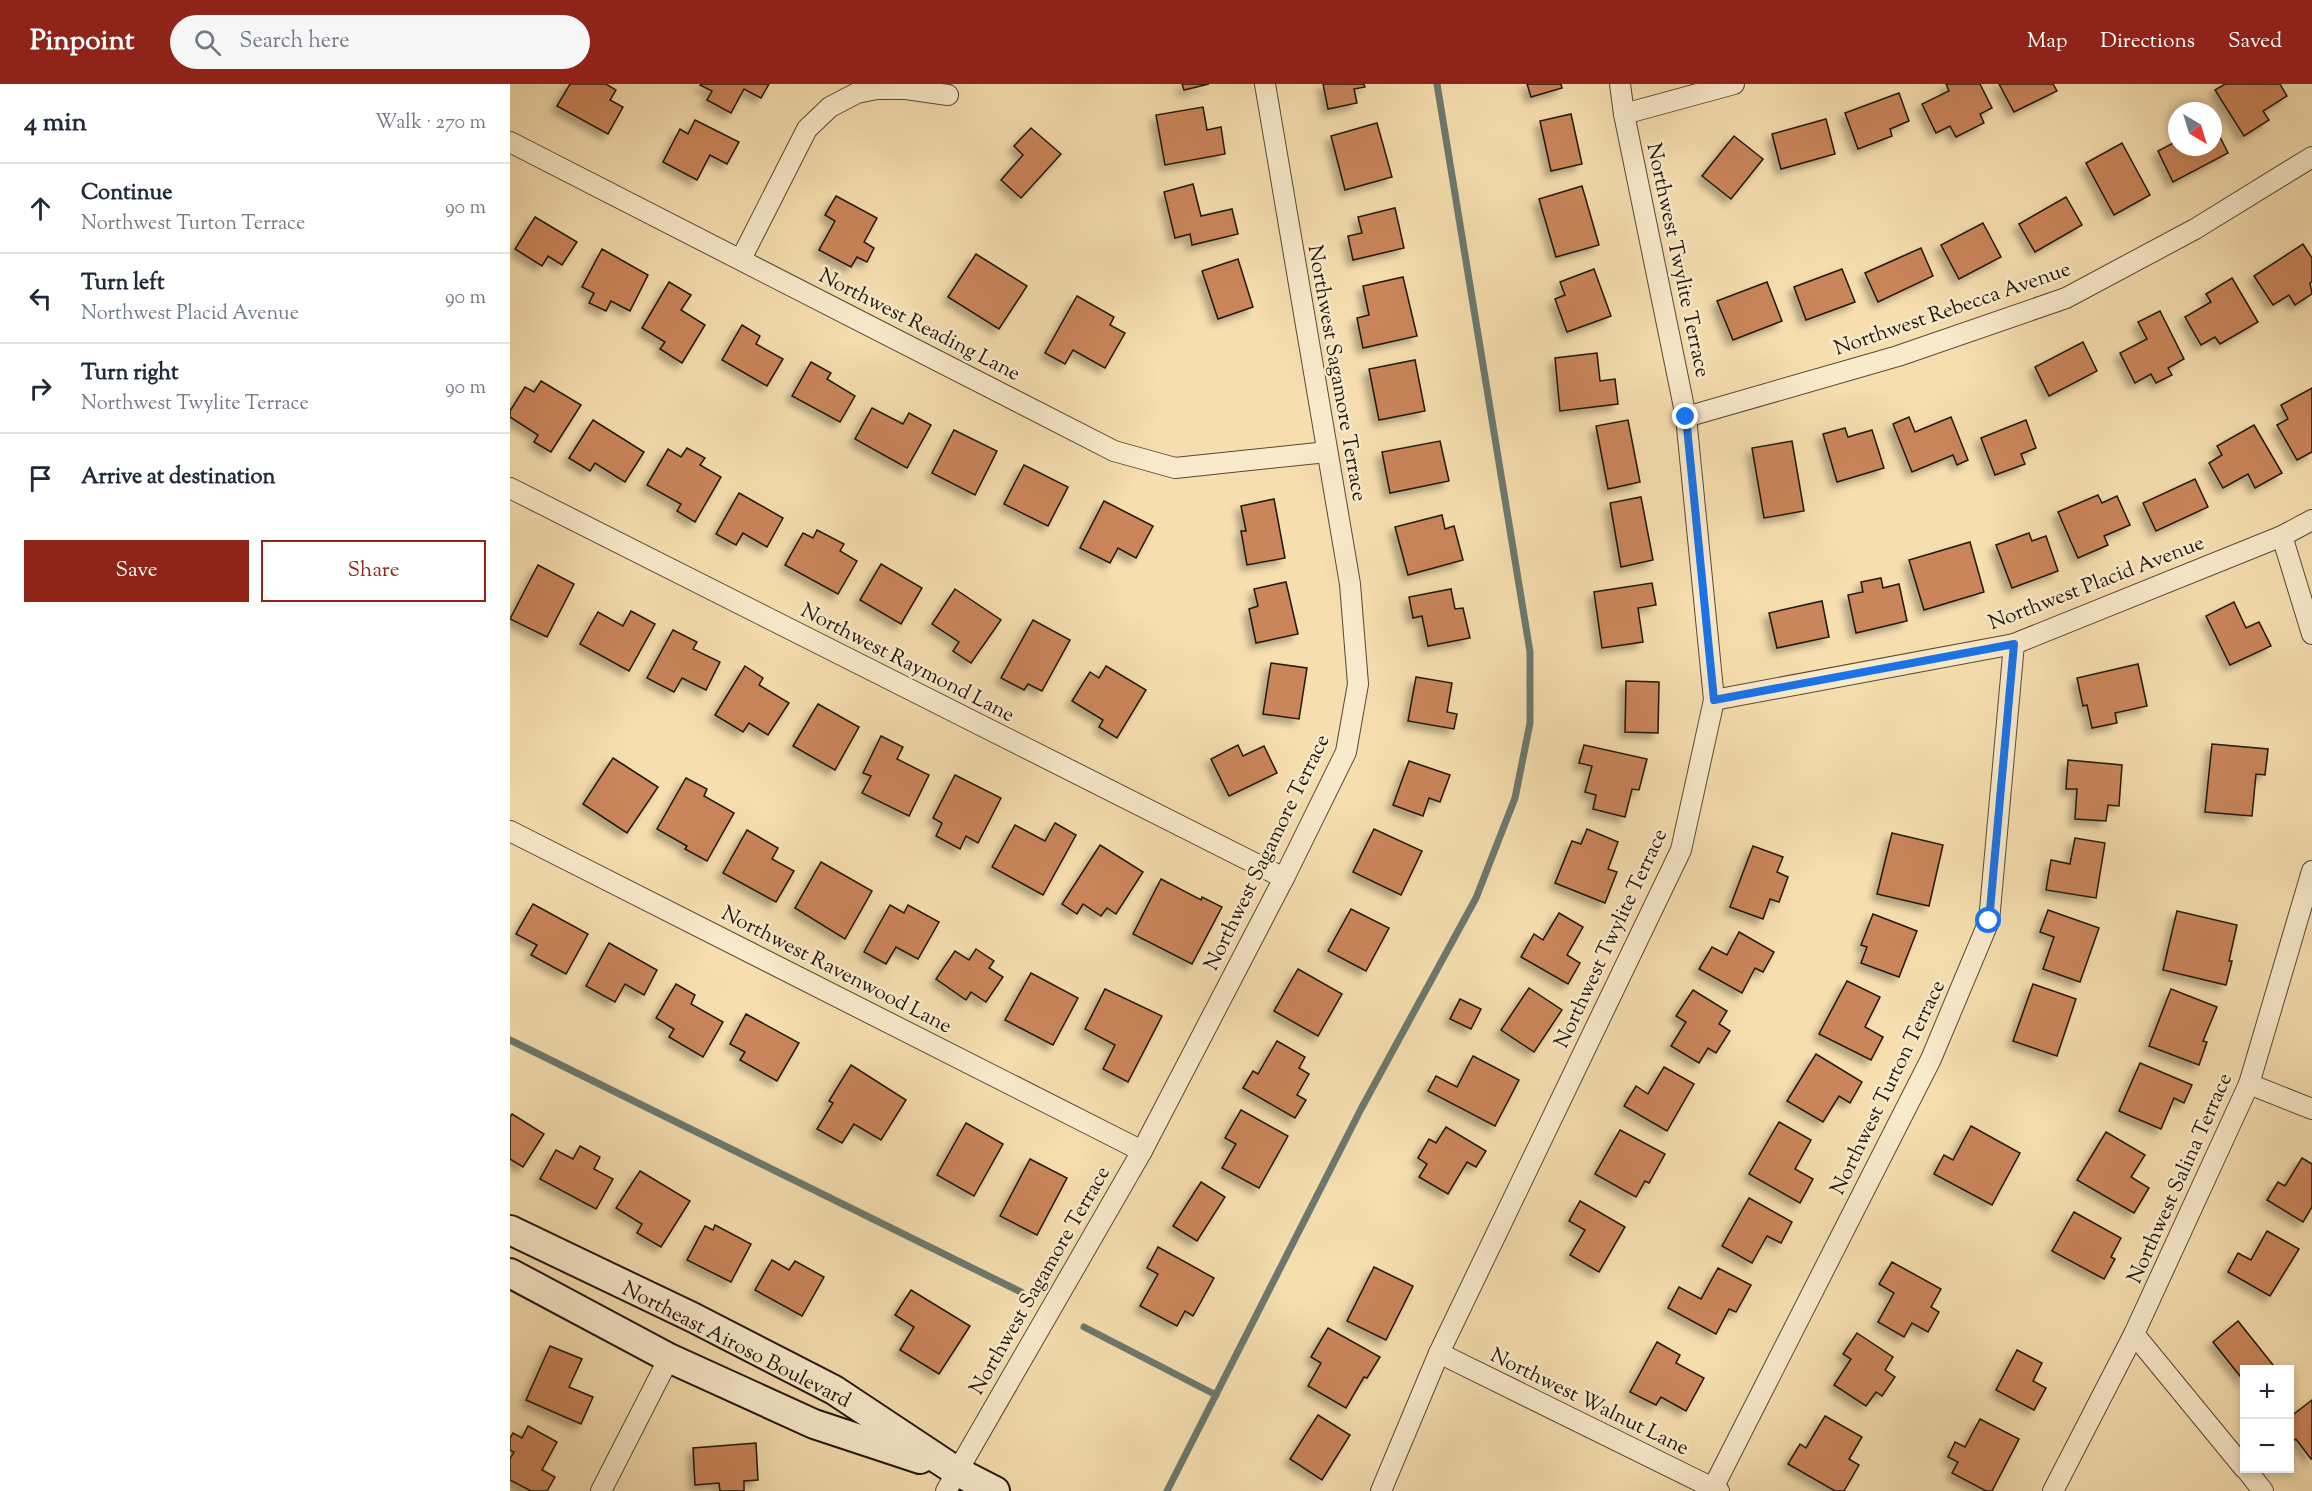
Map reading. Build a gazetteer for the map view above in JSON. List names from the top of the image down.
{
  "streets": {
    "main road": ["Northeast Airoso Boulevard"],
    "street": [
      "Northwest Twylite Terrace",
      "Northwest Rebecca Avenue",
      "Northwest Reading Lane",
      "Northwest Sagamore Terrace",
      "Northwest Placid Avenue",
      "Northwest Raymond Lane",
      "Northwest Ravenwood Lane",
      "Northwest Turton Terrace",
      "Northwest Salina Terrace",
      "Northwest Walnut Lane"
    ]
  },
  "crossings": [
    ["Northwest Twylite Terrace", "Northwest Rebecca Avenue"],
    ["Northwest Twylite Terrace", "Northwest Placid Avenue"],
    ["Northwest Twylite Terrace", "Northwest Walnut Lane"],
    ["Northwest Reading Lane", "Northwest Sagamore Terrace"],
    ["Northwest Sagamore Terrace", "Northwest Raymond Lane"],
    ["Northwest Sagamore Terrace", "Northwest Ravenwood Lane"],
    ["Northwest Sagamore Terrace", "Northeast Airoso Boulevard"],
    ["Northwest Placid Avenue", "Northwest Turton Terrace"],
    ["Northwest Turton Terrace", "Northwest Walnut Lane"]
  ],
  "north": "bottom right",
  "page": {
    "header": "Pinpoint",
    "search": "Search here",
    "nav": ["Map", "Directions", "Saved"],
    "heading": ["4 min", "Walk · 270 m"],
    "list": [
      ["Continue", "Northwest Turton Terrace", "90 m"],
      ["Turn left", "Northwest Placid Avenue", "90 m"],
      ["Turn right", "Northwest Twylite Terrace", "90 m"],
      "Arrive at destination"
    ],
    "buttons": ["Save", "Share"],
    "map_buttons": ["+", "−"]
  }
}
